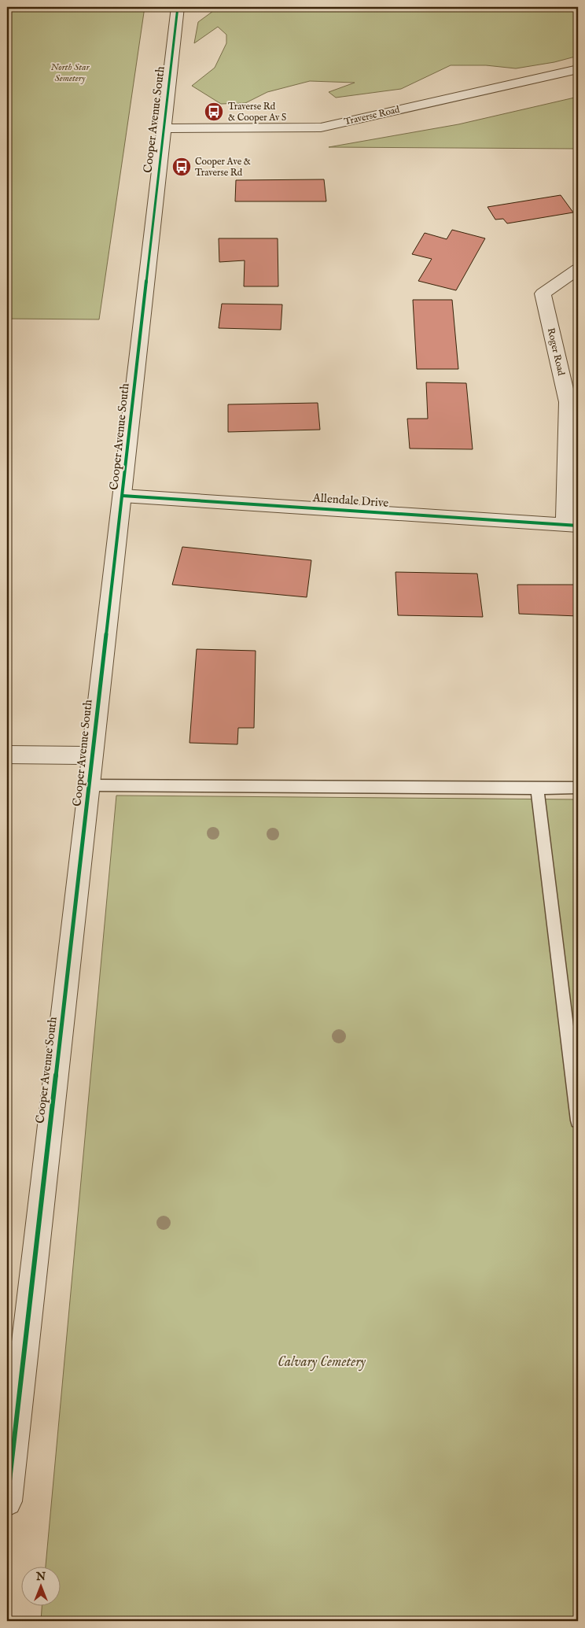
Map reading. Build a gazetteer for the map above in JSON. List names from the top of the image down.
{
  "streets": {
    "street": [
      "Traverse Road",
      "Cooper Avenue South",
      "Roger Road",
      "Allendale Drive"
    ]
  },
  "crossings": [
    ["Traverse Road", "Cooper Avenue South"],
    ["Cooper Avenue South", "Allendale Drive"],
    ["Roger Road", "Allendale Drive"]
  ],
  "parks": ["North Star Semetery", "Calvary Cemetery"],
  "places": {
    "bus stop": ["Traverse Rd & Cooper Av S", "Cooper Ave & Traverse Rd"]
  },
  "north": "top"
}
